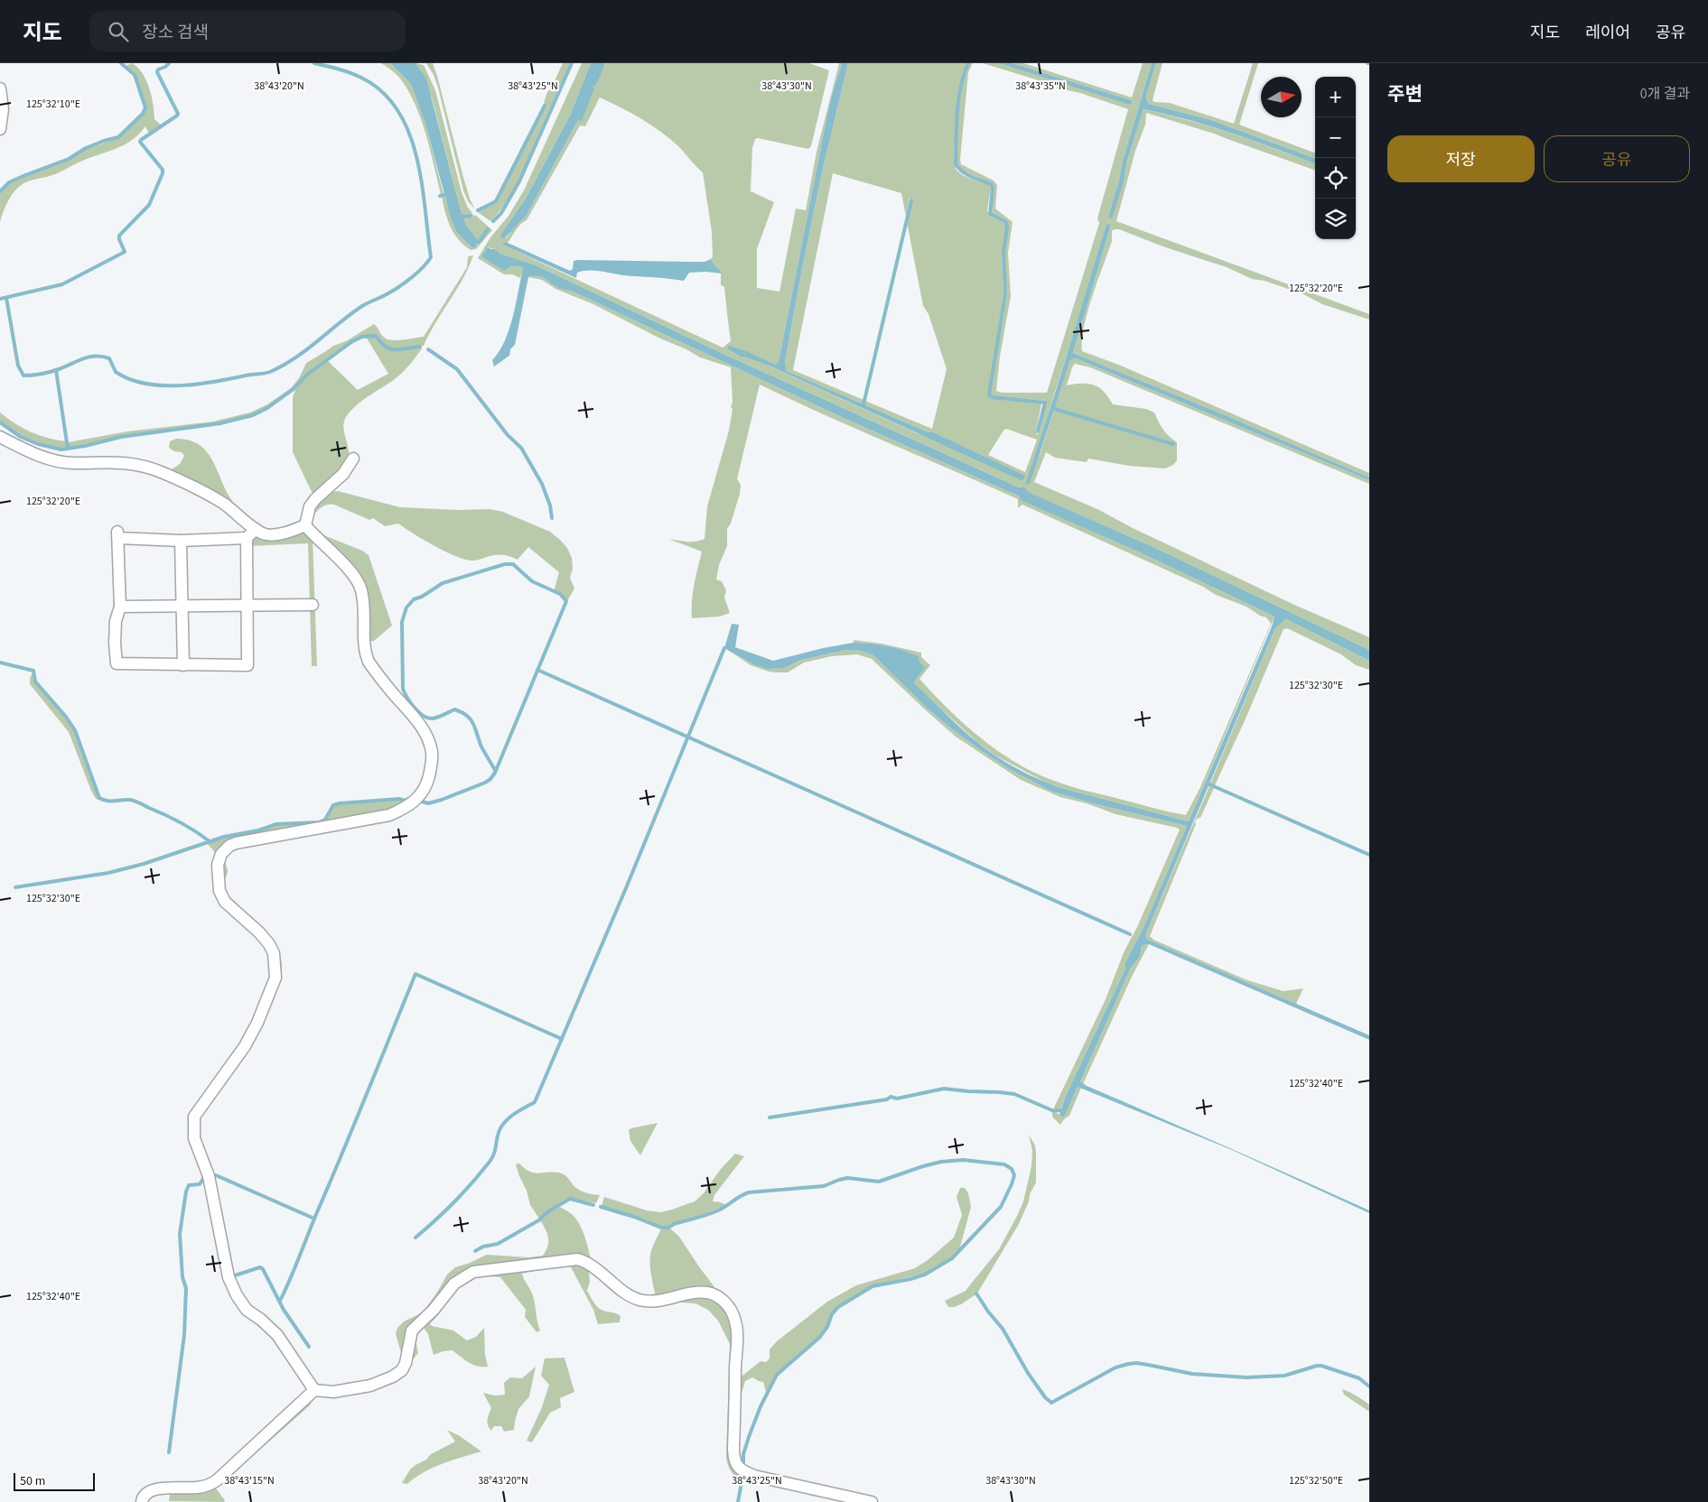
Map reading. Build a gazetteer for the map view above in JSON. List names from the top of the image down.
{
  "scale_bar": "50 m",
  "north": "right",
  "page": {
    "header": "지도",
    "search": "장소 검색",
    "nav": ["지도", "레이어", "공유"],
    "heading": ["주변", "0개 결과"],
    "map_buttons": ["+", "−"],
    "buttons": ["저장", "공유"],
    "scale": "50 m"
  },
  "coordinates": [
    "38°43'20\"N",
    "38°43'25\"N",
    "38°43'30\"N",
    "38°43'35\"N",
    "125°32'10\"E",
    "125°32'20\"E",
    "125°32'30\"E",
    "125°32'40\"E",
    "38°43'15\"N",
    "125°32'50\"E"
  ]
}
